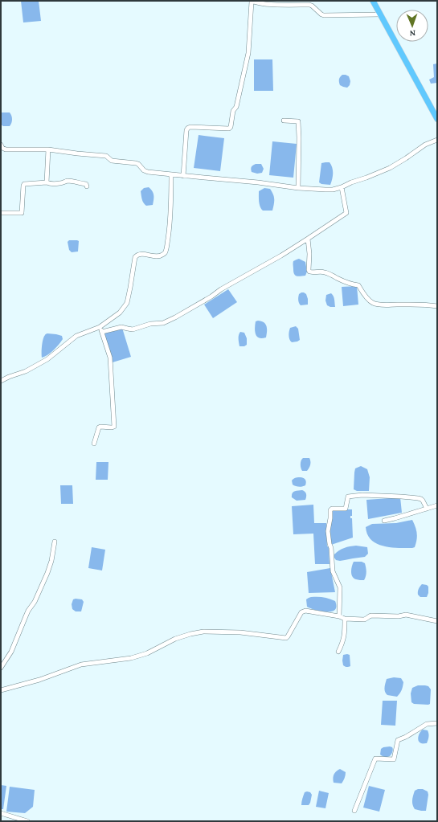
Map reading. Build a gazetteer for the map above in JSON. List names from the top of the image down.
{
  "north": "bottom"
}
